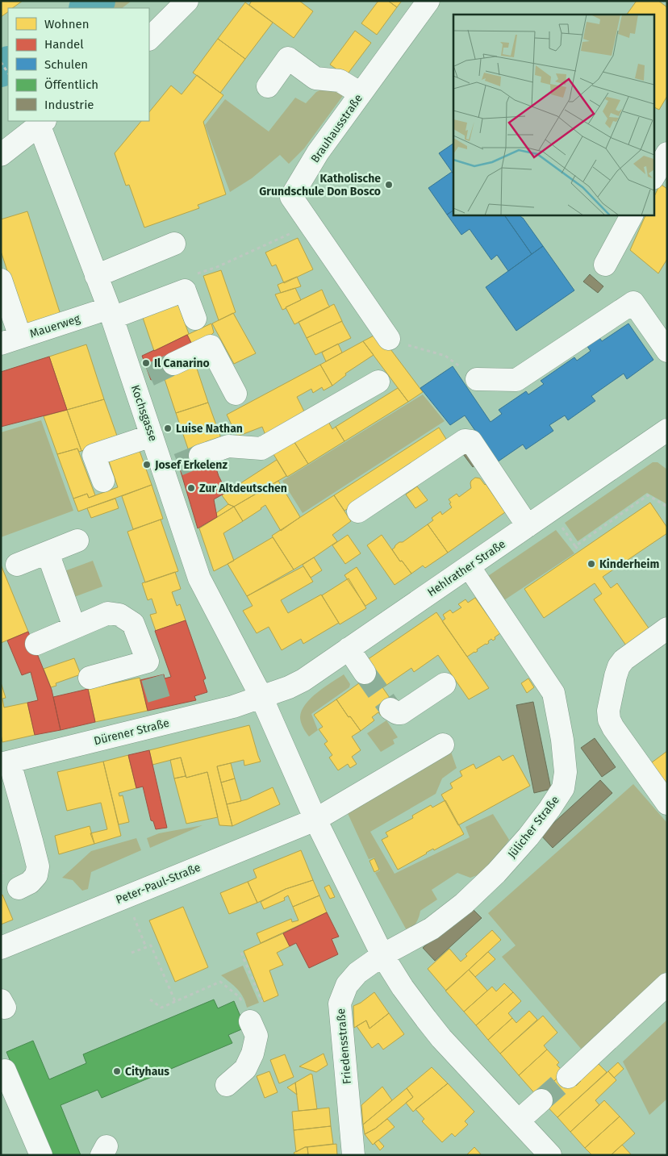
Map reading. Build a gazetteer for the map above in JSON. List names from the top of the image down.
{
  "streets": {
    "street": [
      "Brauhausstraße",
      "Mauerweg",
      "Kochsgasse",
      "Hehlrather Straße",
      "Dürener Straße",
      "Jülicher Straße",
      "Peter-Paul-Straße",
      "Friedensstraße"
    ]
  },
  "crossings": [
    ["Mauerweg", "Kochsgasse"],
    ["Kochsgasse", "Hehlrather Straße"],
    ["Kochsgasse", "Dürener Straße"],
    ["Hehlrather Straße", "Dürener Straße"],
    ["Hehlrather Straße", "Jülicher Straße"],
    ["Jülicher Straße", "Friedensstraße"]
  ],
  "places": [
    "Katholische Grundschule Don Bosco",
    "Il Canarino",
    "Luise Nathan",
    "Josef Erkelenz",
    "Zur Altdeutschen",
    "Kinderheim",
    "Cityhaus"
  ],
  "legend": [
    "Wohnen",
    "Handel",
    "Schulen",
    "Öffentlich",
    "Industrie"
  ]
}
